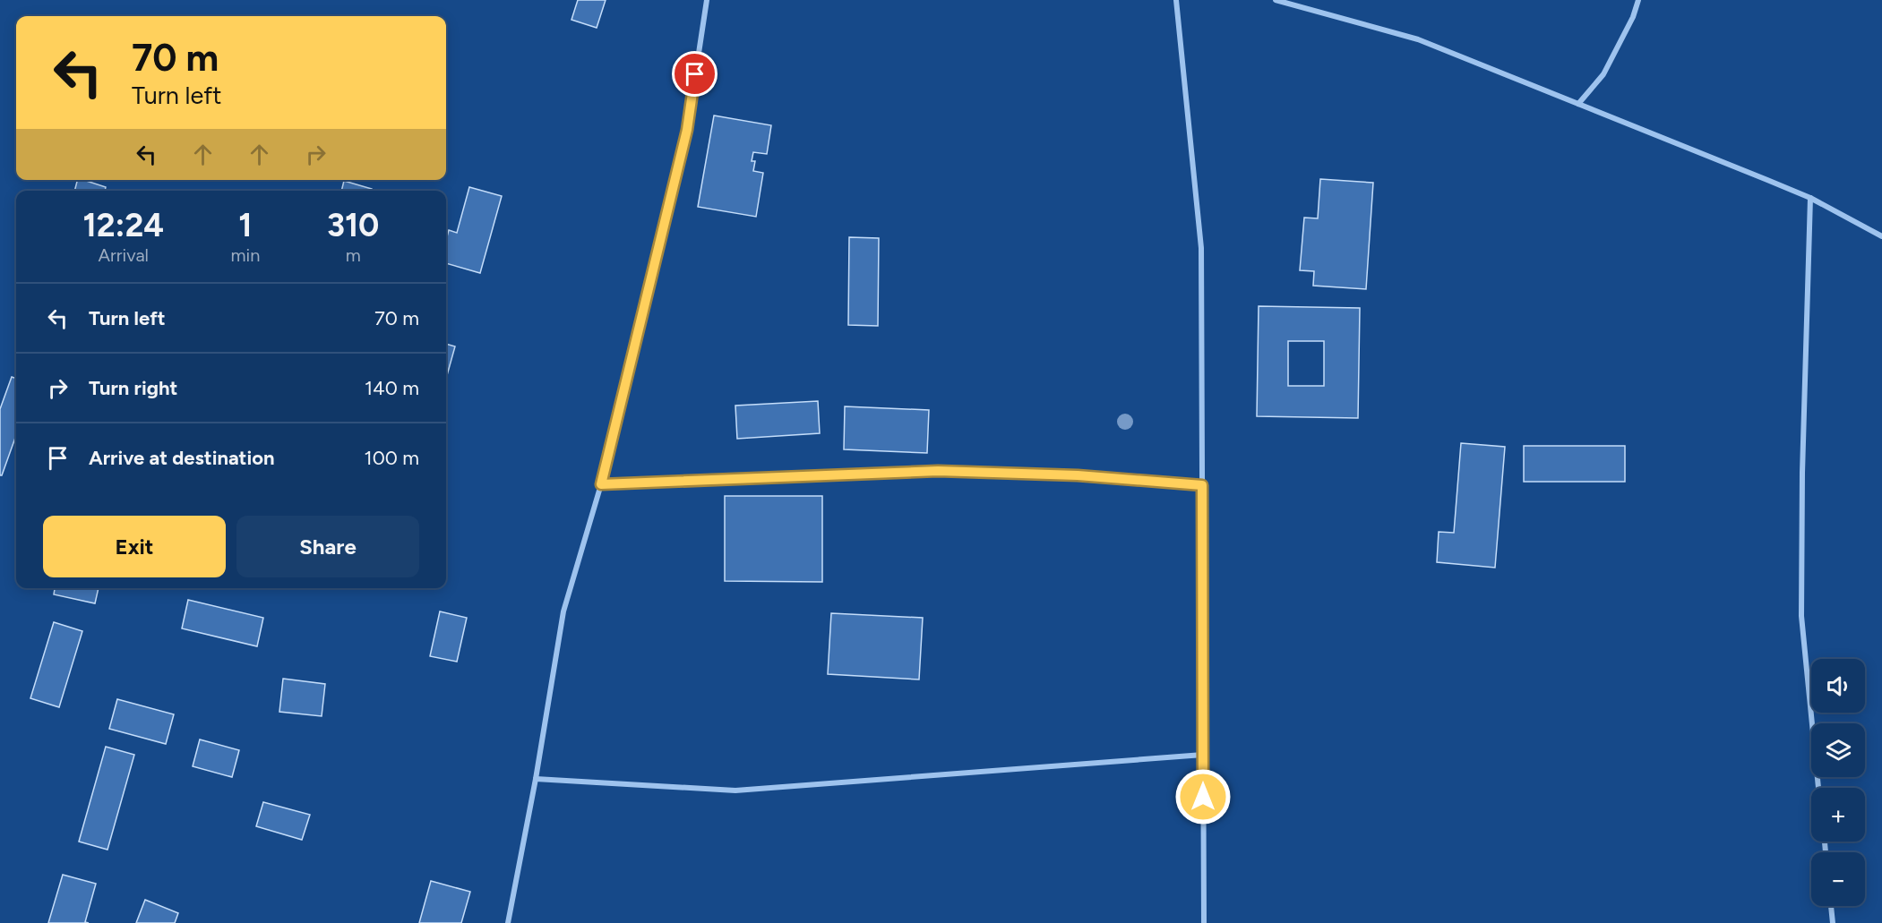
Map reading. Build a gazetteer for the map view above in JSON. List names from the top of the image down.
{
  "page": {
    "turn": ["70 m", "Turn left"],
    "eta": [
      "12:24",
      "Arrival",
      "1",
      "min",
      "310",
      "m"
    ],
    "list": [
      {
        "name": "Turn left",
        "value": "70 m"
      },
      {
        "name": "Turn right",
        "value": "140 m"
      },
      {
        "name": "Arrive at destination",
        "value": "100 m"
      }
    ],
    "buttons": ["Exit", "Share"],
    "map_buttons": ["+", "−"]
  }
}
